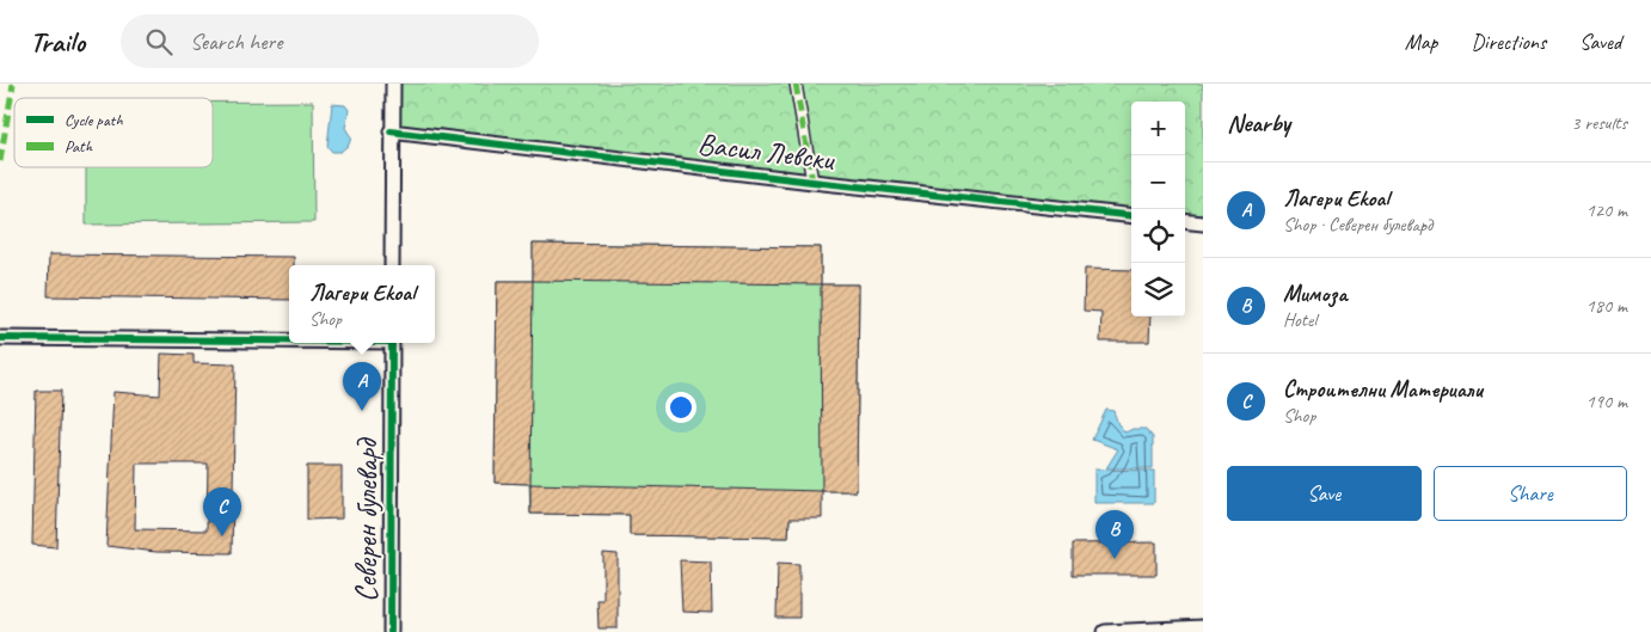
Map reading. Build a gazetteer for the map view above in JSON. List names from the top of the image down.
{
  "streets": {
    "street": ["Васил Левски", "Северен булевард"]
  },
  "legend": ["Cycle path", "Path"],
  "page": {
    "header": "Trailo",
    "search": "Search here",
    "nav": ["Map", "Directions", "Saved"],
    "heading": ["Nearby", "3 results"],
    "map_buttons": ["+", "−"],
    "list": [
      {
        "mark": "A",
        "name": "Лагери Ekoal",
        "note": "Shop · Северен булевард",
        "value": "120 m"
      },
      {
        "mark": "B",
        "name": "Мимоза",
        "note": "Hotel",
        "value": "180 m"
      },
      {
        "mark": "C",
        "name": "Строителни Материали",
        "note": "Shop",
        "value": "190 m"
      }
    ],
    "popup": ["Лагери Ekoal", "Shop"],
    "pins": ["A", "C", "B"],
    "buttons": ["Save", "Share"]
  }
}
